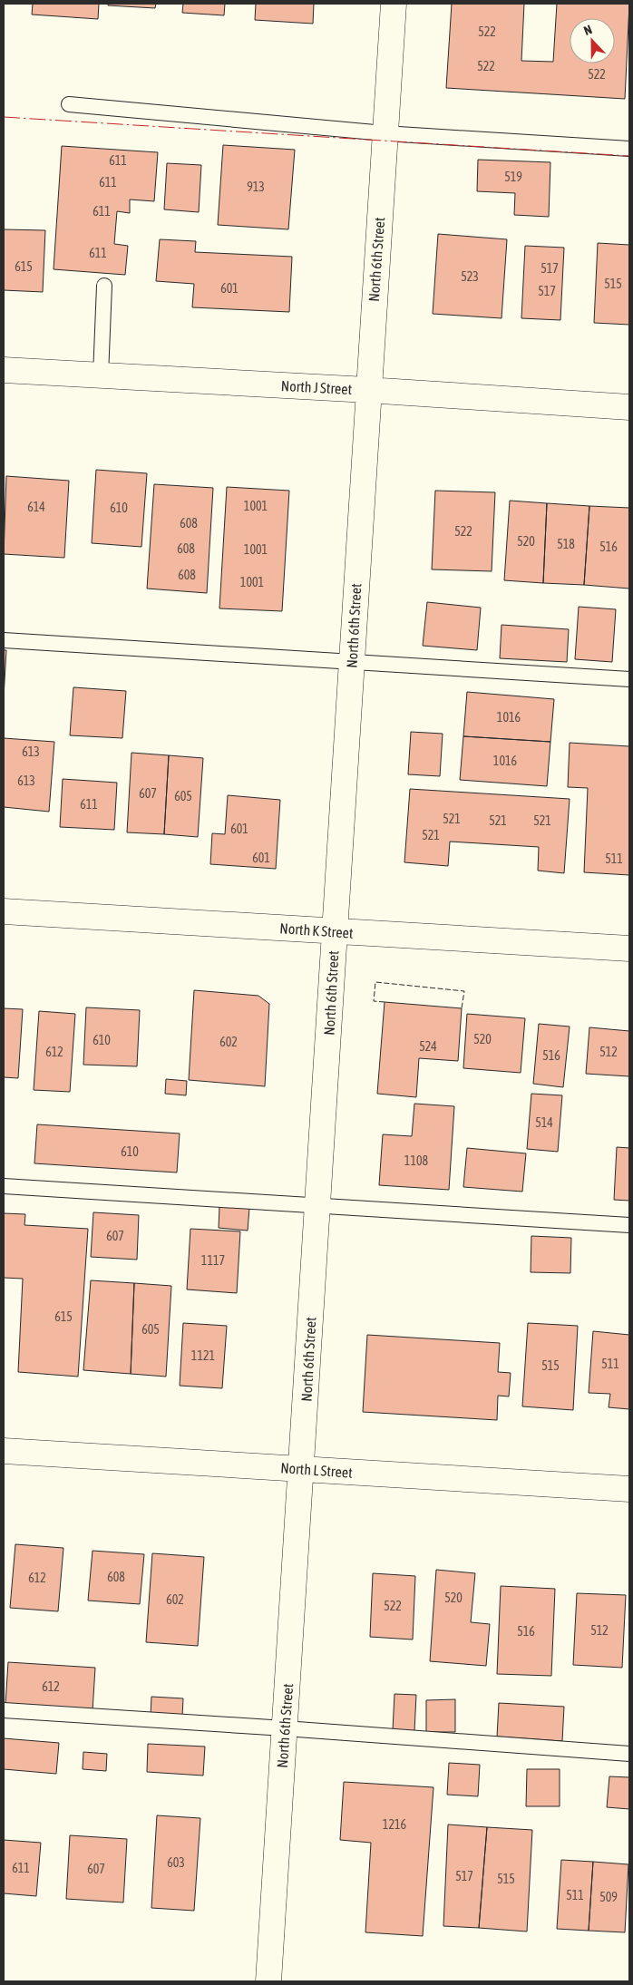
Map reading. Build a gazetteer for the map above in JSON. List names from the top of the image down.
{
  "streets": {
    "street": [
      "North 6th Street",
      "North J Street",
      "North K Street",
      "North L Street"
    ]
  },
  "crossings": [
    ["North 6th Street", "North J Street"],
    ["North 6th Street", "North K Street"],
    ["North 6th Street", "North L Street"]
  ],
  "house_numbers": [
    "522",
    "522",
    "522",
    "611",
    "519",
    "611",
    "913",
    "611",
    "611",
    "615",
    "517",
    "523",
    "515",
    "601",
    "517",
    "1001",
    "614",
    "610",
    "608",
    "522",
    "520",
    "518",
    "516",
    "608",
    "1001",
    "608",
    "1001",
    "1016",
    "613",
    "1016",
    "613",
    "607",
    "605",
    "611",
    "521",
    "521",
    "521",
    "601",
    "521",
    "601",
    "511",
    "520",
    "610",
    "602",
    "524",
    "612",
    "512",
    "516",
    "514",
    "610",
    "1108",
    "607",
    "1117",
    "615",
    "605",
    "1121",
    "511",
    "515",
    "608",
    "612",
    "520",
    "602",
    "522",
    "512",
    "516",
    "612",
    "1216",
    "603",
    "611",
    "607",
    "517",
    "515",
    "511",
    "509"
  ],
  "north": "top"
}
